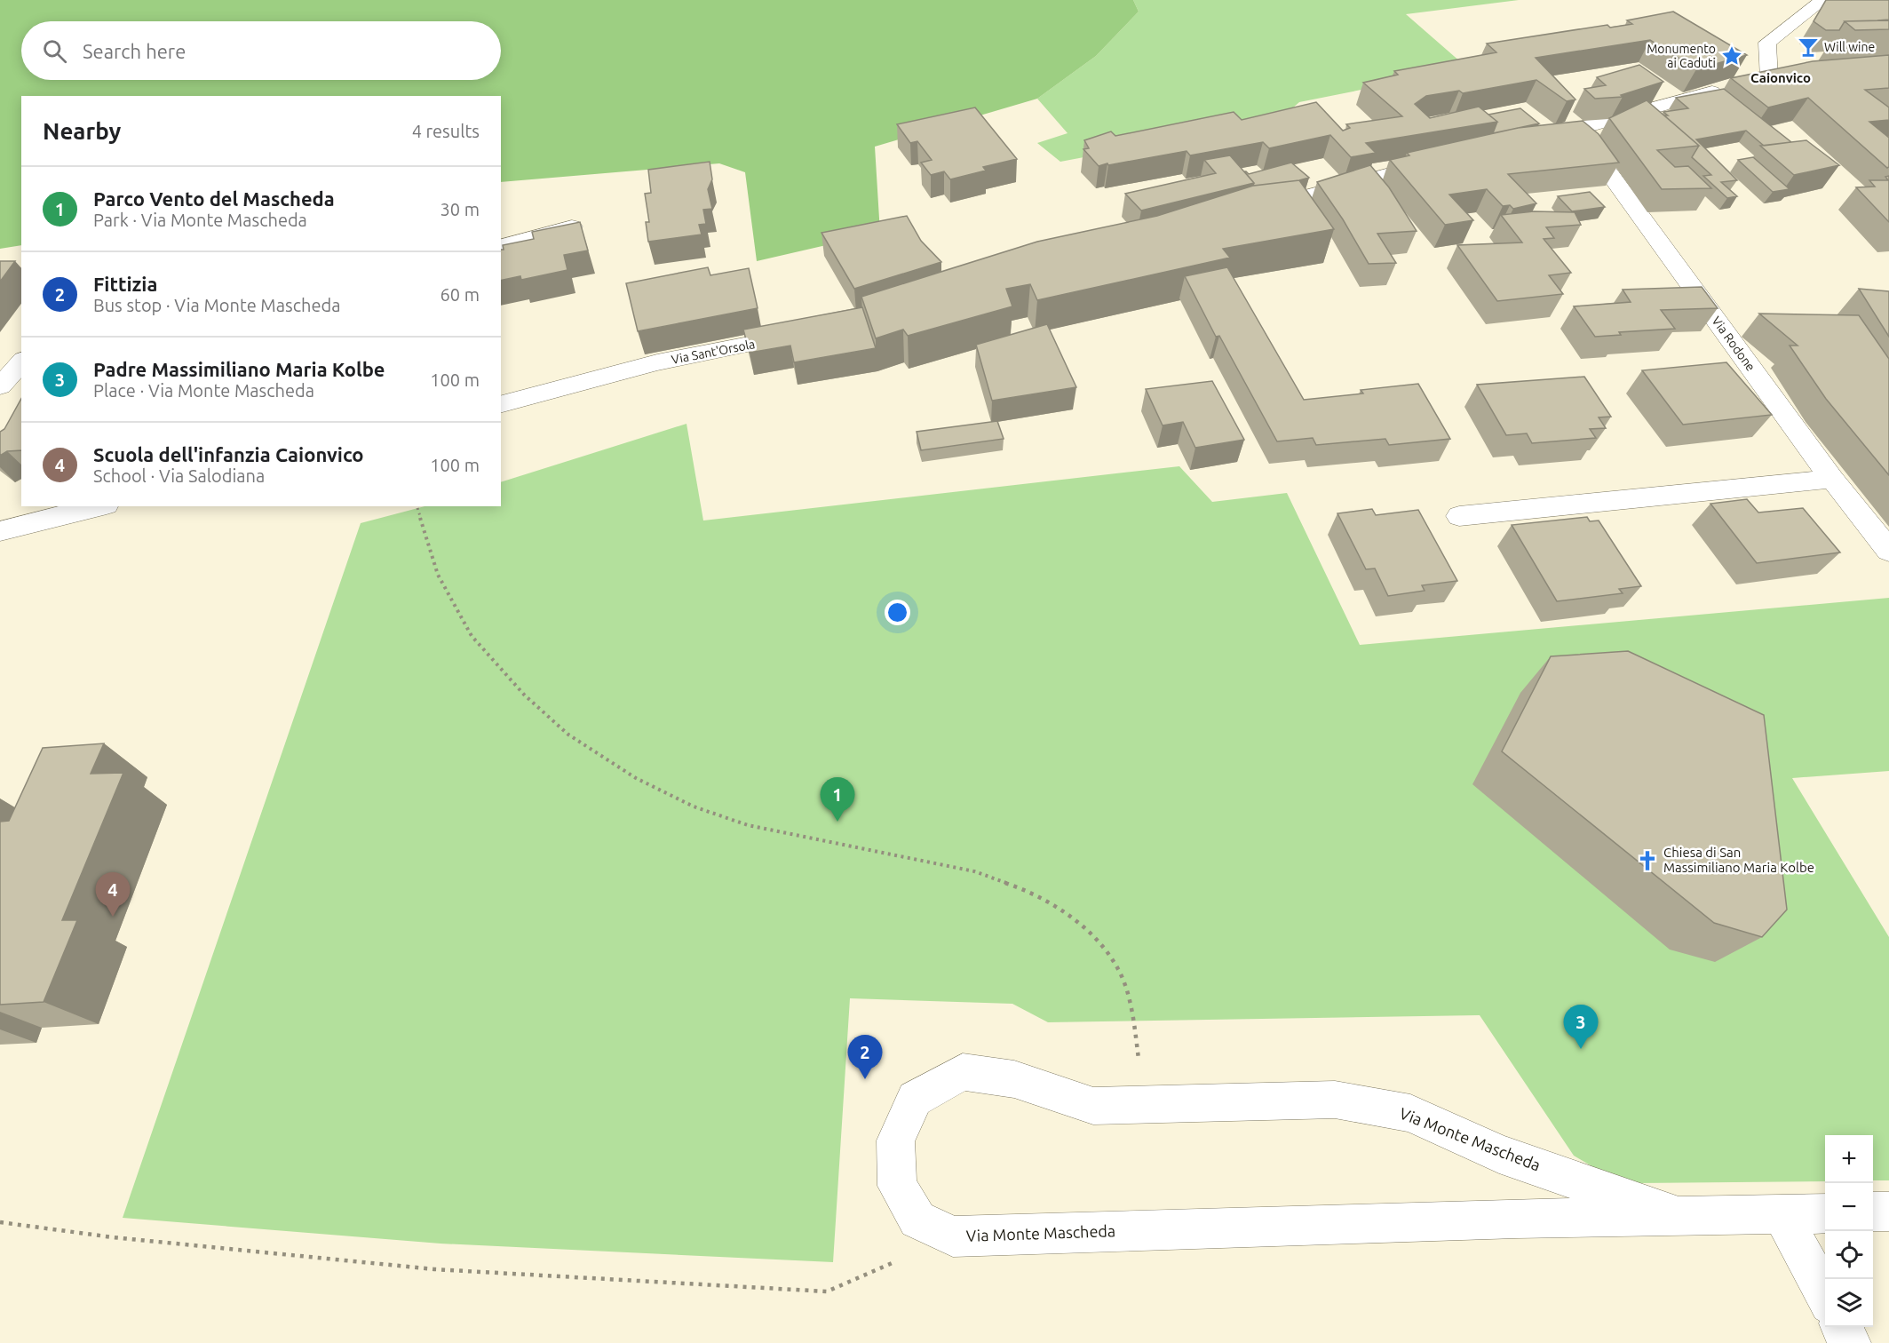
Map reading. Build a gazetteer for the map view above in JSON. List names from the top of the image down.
{
  "streets": {
    "street": ["Via Rodone", "Via Sant'Orsola", "Via Monte Mascheda"]
  },
  "districts": ["Caionvico"],
  "places": {
    "bar": ["Will wine"],
    "place": ["Monumento ai Caduti"],
    "church": ["Chiesa di San Massimiliano Maria Kolbe"]
  },
  "page": {
    "search": "Search here",
    "heading": ["Nearby", "4 results"],
    "list": [
      {
        "mark": "1",
        "name": "Parco Vento del Mascheda",
        "note": "Park · Via Monte Mascheda",
        "value": "30 m"
      },
      {
        "mark": "2",
        "name": "Fittizia",
        "note": "Bus stop · Via Monte Mascheda",
        "value": "60 m"
      },
      {
        "mark": "3",
        "name": "Padre Massimiliano Maria Kolbe",
        "note": "Place · Via Monte Mascheda",
        "value": "100 m"
      },
      {
        "mark": "4",
        "name": "Scuola dell'infanzia Caionvico",
        "note": "School · Via Salodiana",
        "value": "100 m"
      }
    ],
    "pins": [
      "1",
      "4",
      "3",
      "2"
    ],
    "map_buttons": ["+", "−"]
  }
}
